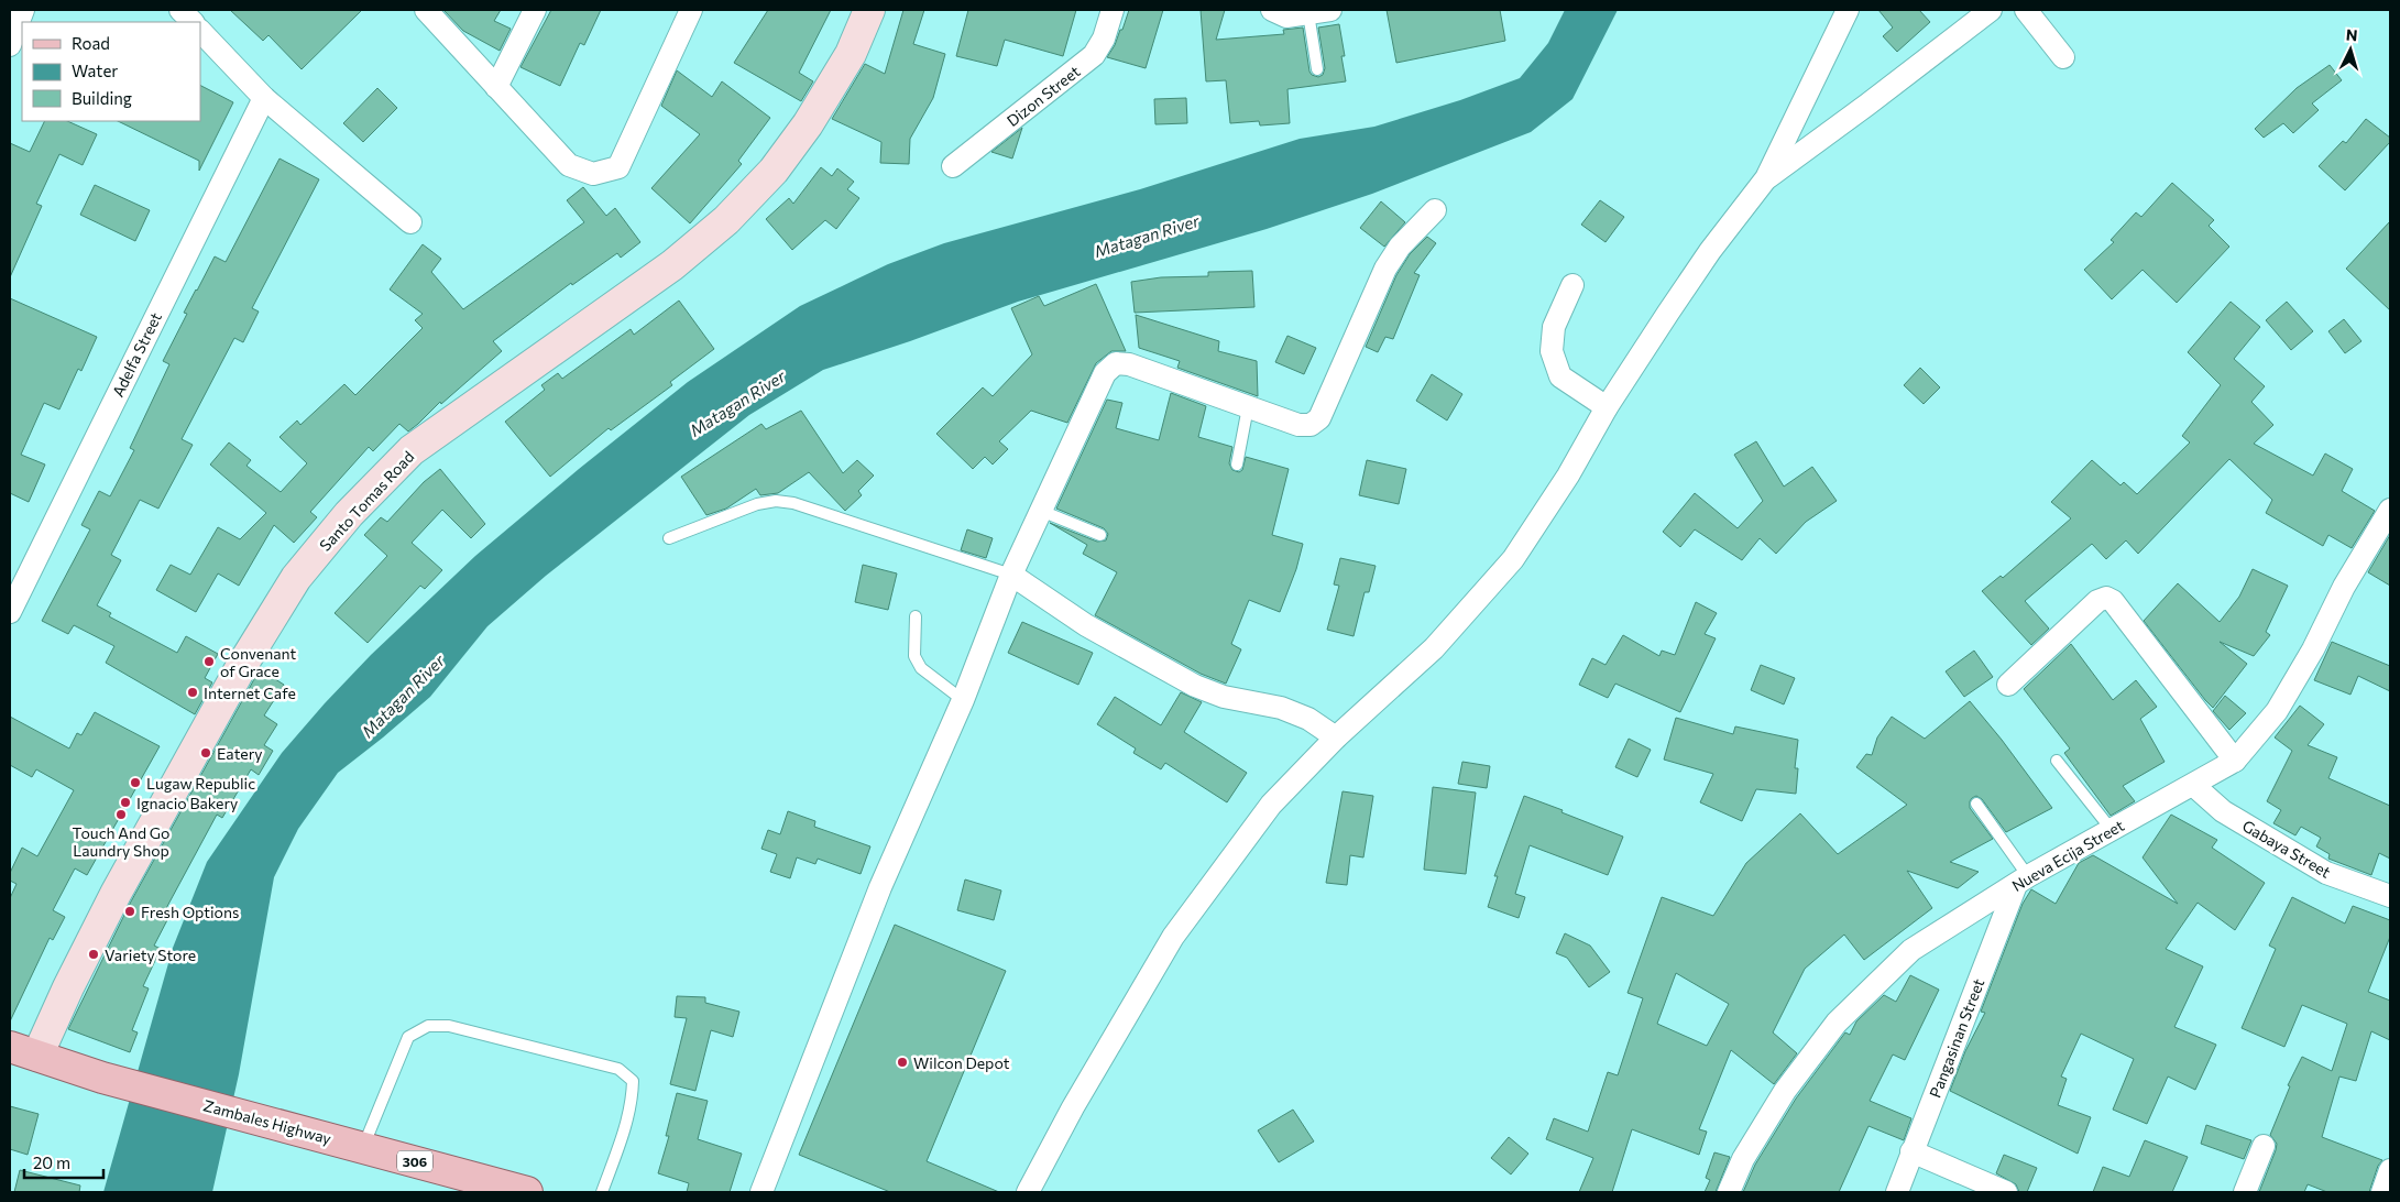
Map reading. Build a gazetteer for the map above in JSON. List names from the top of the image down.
{
  "streets": {
    "main road": ["Zambales Highway", "306"],
    "street": [
      "Dizon Street",
      "Adelfa Street",
      "Santo Tomas Road",
      "Gabaya Street",
      "Nueva Ecija Street",
      "Pangasinan Street"
    ]
  },
  "crossings": [
    ["Santo Tomas Road", "Zambales Highway"],
    ["Gabaya Street", "Nueva Ecija Street"],
    ["Nueva Ecija Street", "Pangasinan Street"]
  ],
  "water": ["Matagan River"],
  "places": [
    "Convenant of Grace",
    "Internet Cafe",
    "Eatery",
    "Lugaw Republic",
    "Ignacio Bakery",
    "Touch And Go Laundry Shop",
    "Fresh Options",
    "Variety Store",
    "Wilcon Depot"
  ],
  "legend": ["Road", "Water", "Building"],
  "scale_bar": "20 m",
  "north": "top"
}
